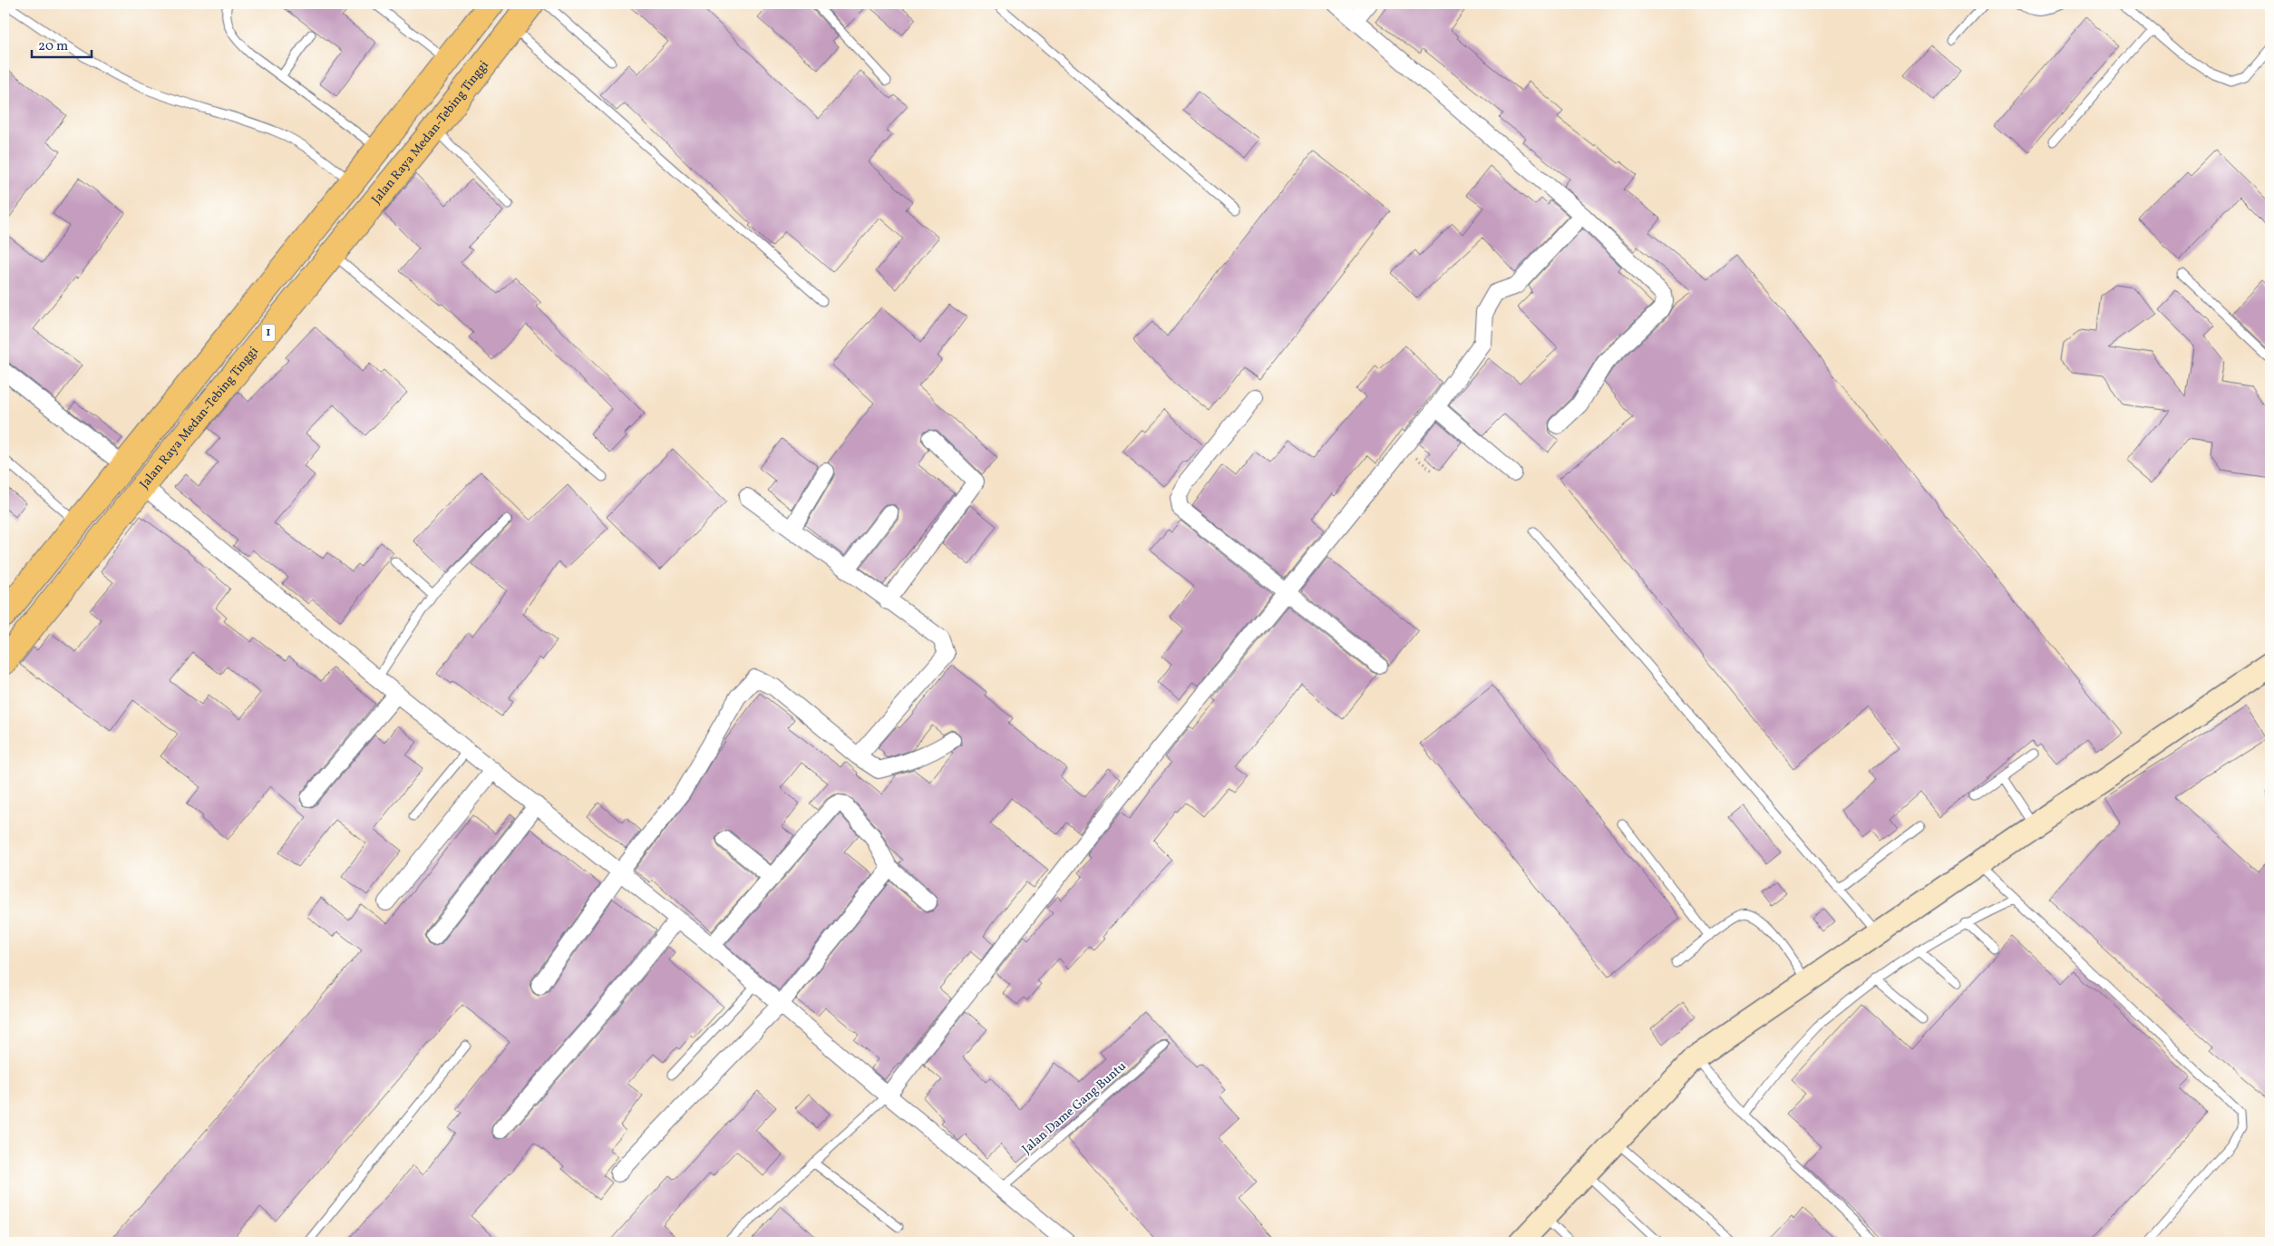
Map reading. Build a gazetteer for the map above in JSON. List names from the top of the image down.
{
  "streets": {
    "highway": ["Jalan Raya Medan-Tebing Tinggi", "1"],
    "lane": ["Jalan Dame Gang Buntu"]
  },
  "scale_bar": "20 m"
}
